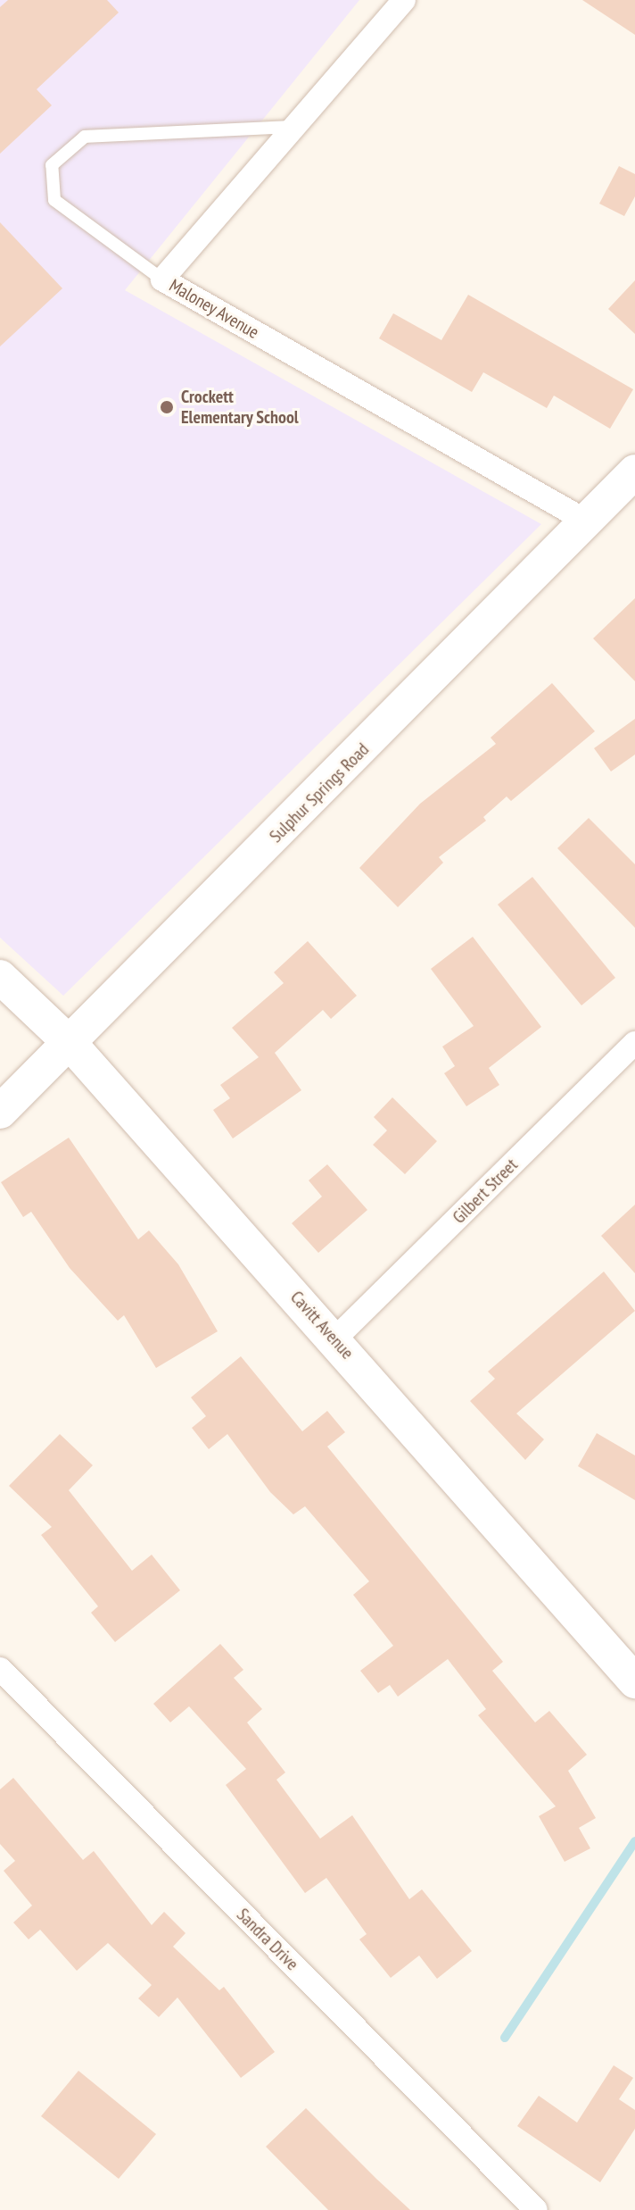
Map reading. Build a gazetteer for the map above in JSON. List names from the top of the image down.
{
  "streets": {
    "street": [
      "Maloney Avenue",
      "Sulphur Springs Road",
      "Gilbert Street",
      "Cavitt Avenue",
      "Sandra Drive"
    ]
  },
  "crossings": [
    ["Maloney Avenue", "Sulphur Springs Road"],
    ["Sulphur Springs Road", "Cavitt Avenue"],
    ["Gilbert Street", "Cavitt Avenue"]
  ],
  "places": ["Crockett Elementary School"]
}
